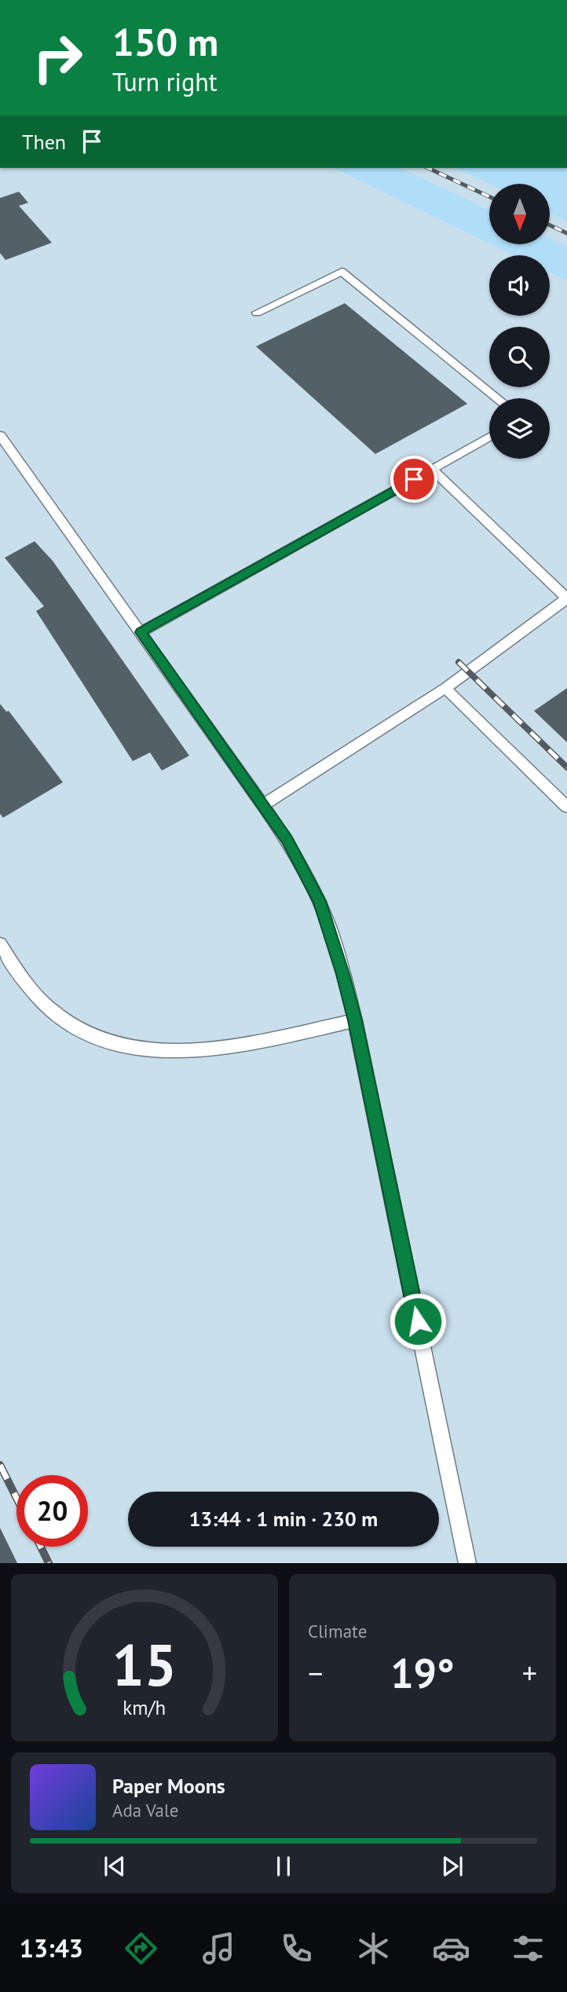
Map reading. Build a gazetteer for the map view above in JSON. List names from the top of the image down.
{
  "north": "bottom",
  "page": {
    "turn": ["150 m", "Turn right"],
    "then": "Then",
    "limit": "20",
    "trip": "13:44 · 1 min · 230 m",
    "tile": "Climate",
    "heat": ["−", "19°", "+"],
    "song": ["Paper Moons", "Ada Vale"],
    "tabs": "13:43",
    "gauge": ["15", "km/h"]
  }
}
